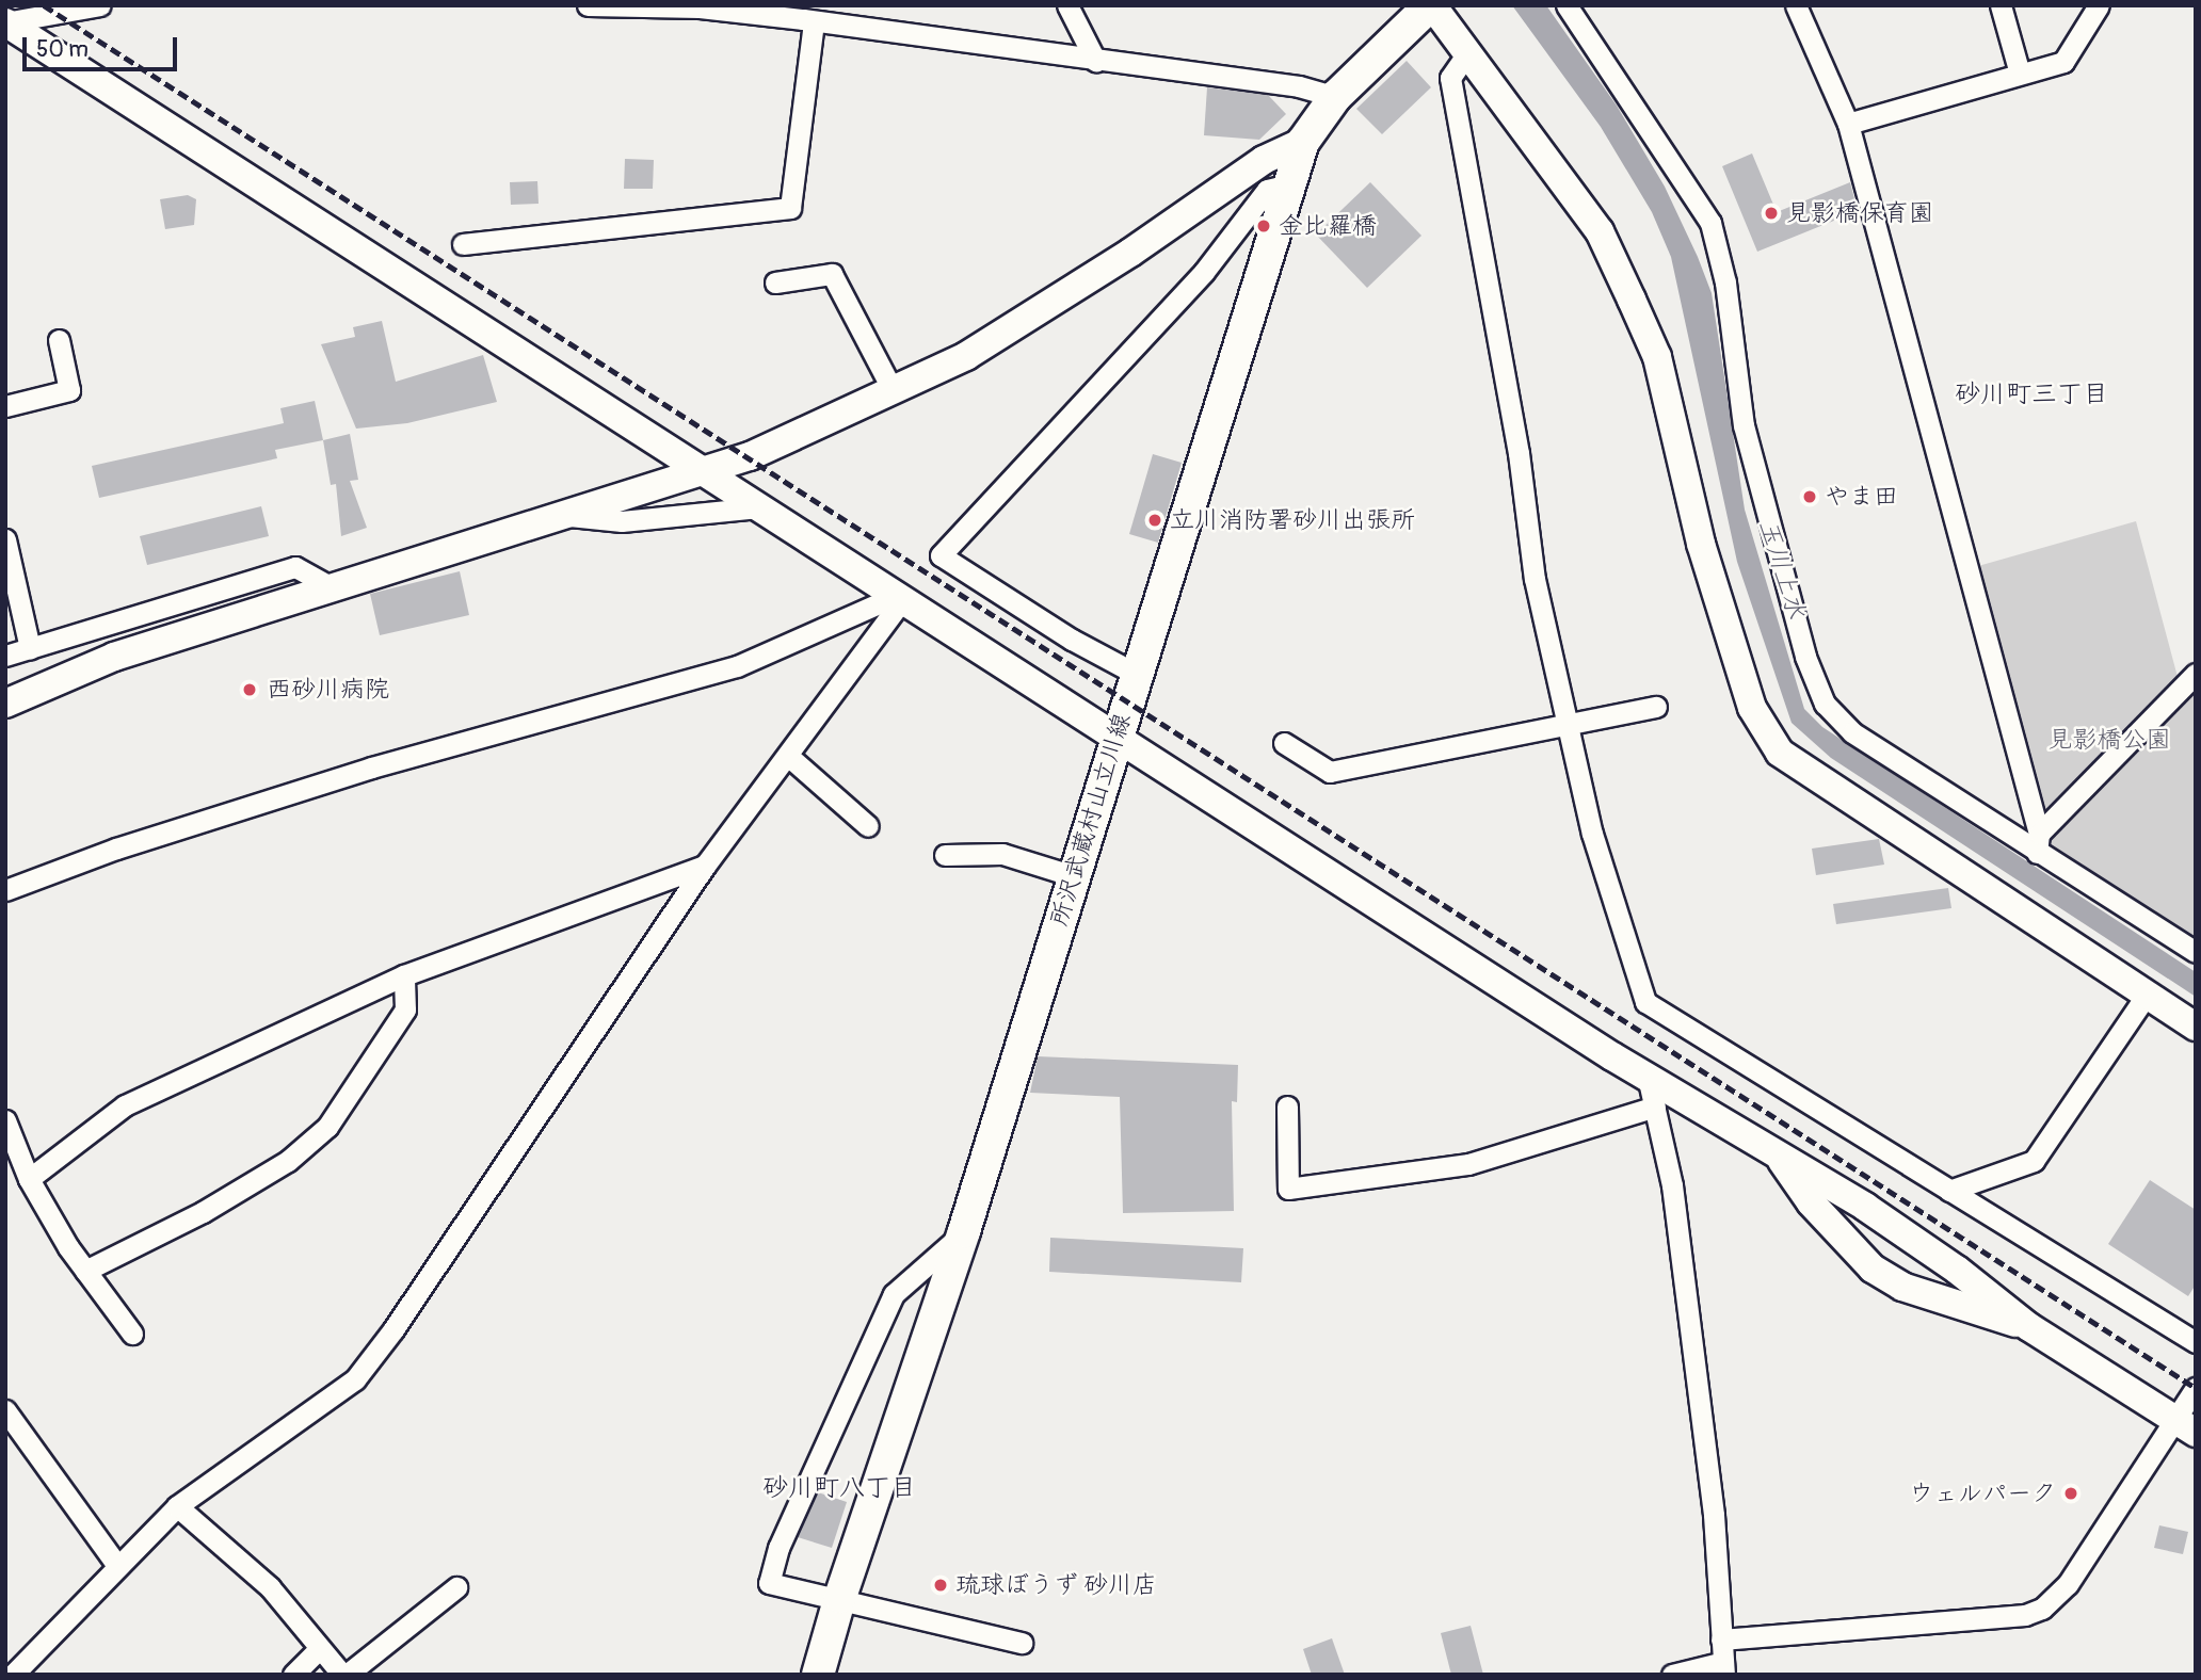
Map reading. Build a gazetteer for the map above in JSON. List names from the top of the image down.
{
  "streets": {
    "main road": ["所沢武蔵村山立川線"]
  },
  "districts": ["砂川町三丁目", "砂川町八丁目"],
  "water": ["玉川上水"],
  "parks": ["見影橋公園"],
  "places": [
    "見影橋保育園",
    "金比羅橋",
    "やま田",
    "立川消防署砂川出張所",
    "西砂川病院",
    "ウェルパーク",
    "琉球ぼうず 砂川店"
  ],
  "scale_bar": "50 m"
}
